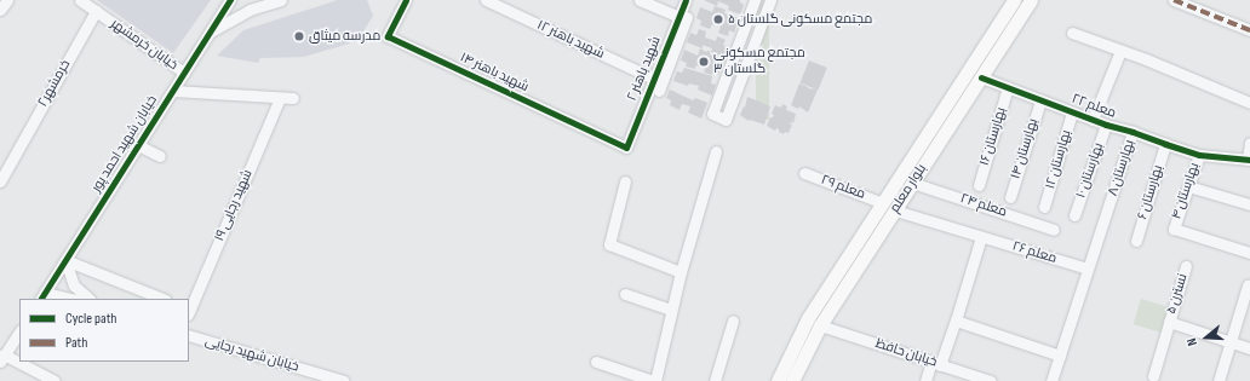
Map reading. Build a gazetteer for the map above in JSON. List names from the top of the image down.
{
  "streets": {
    "main road": ["بلوار معلم"],
    "street": [
      "شهید باهنر ۱۲",
      "خیابان خرمشهر",
      "شهید باهنر ۲",
      "شهید باهنر ۱۴",
      "خرمشهر۲",
      "معلم ۲۲",
      "بهارستان ۱۶",
      "خیابان شهید احمد پور",
      "بهارستان ۱۴",
      "بهارستان ۱۲",
      "بهارستان ۸",
      "بهارستان ۱۰",
      "معلم ۲۹",
      "بهارستان ۴",
      "بهارستان ۶",
      "شهید رجایی ۱۹",
      "معلم ۲۴",
      "معلم ۲۶",
      "نسترن ۵",
      "خیابان حافظ",
      "خیابان شهید رجایی"
    ]
  },
  "crossings": [
    ["شهید باهنر ۱۲", "شهید باهنر ۲"],
    ["خیابان خرمشهر", "خرمشهر۲"],
    ["خیابان خرمشهر", "خیابان شهید احمد پور"],
    ["شهید باهنر ۲", "شهید باهنر ۱۴"],
    ["معلم ۲۲", "بهارستان ۱۶"],
    ["معلم ۲۲", "بهارستان ۱۴"],
    ["معلم ۲۲", "بهارستان ۱۲"],
    ["معلم ۲۲", "بهارستان ۸"],
    ["معلم ۲۲", "بهارستان ۱۰"],
    ["معلم ۲۲", "بلوار معلم"],
    ["معلم ۲۲", "بهارستان ۴"],
    ["معلم ۲۲", "بهارستان ۶"],
    ["بهارستان ۸", "معلم ۲۶"],
    ["معلم ۲۹", "بلوار معلم"],
    ["بلوار معلم", "معلم ۲۴"],
    ["بلوار معلم", "معلم ۲۶"],
    ["بلوار معلم", "خیابان حافظ"]
  ],
  "places": ["مجتمع مسکونی گلستان ۵", "مدرسه میثاق", "مجتمع مسکونی گلستان ۳"],
  "legend": ["Cycle path", "Path"],
  "north": "left"
}
